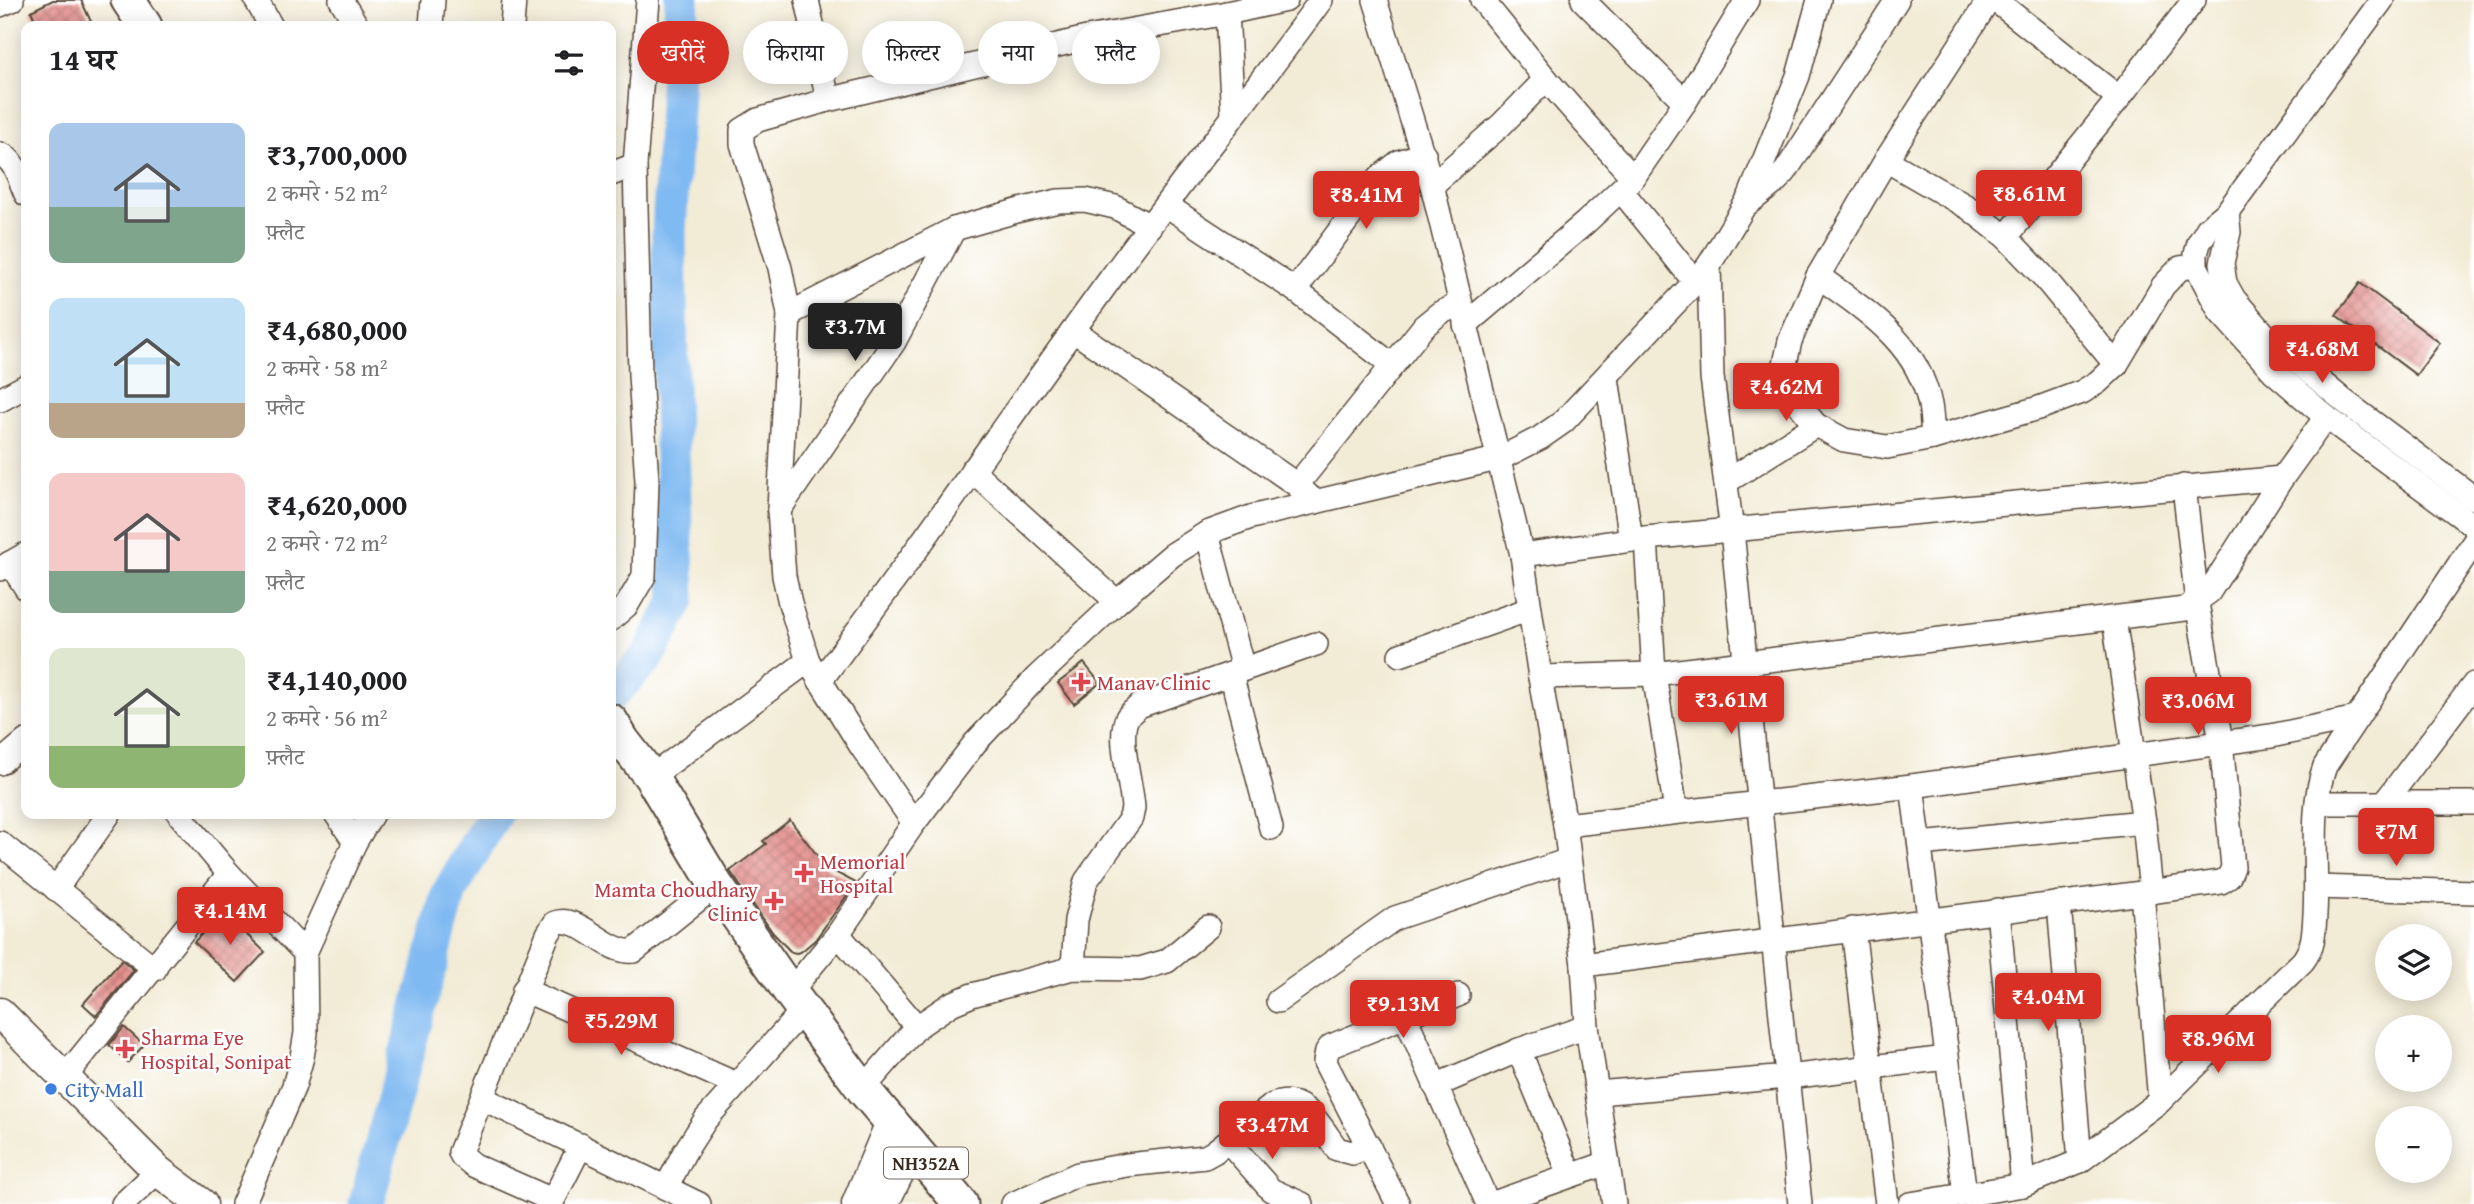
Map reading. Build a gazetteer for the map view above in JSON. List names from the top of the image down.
{
  "streets": {
    "highway": ["NH352A"]
  },
  "places": {
    "health": [
      "Manav Clinic",
      "Memorial Hospital",
      "Mamta Choudhary Clinic",
      "Sharma Eye Hospital, Sonipat"
    ],
    "other": ["City Mall"]
  },
  "page": {
    "chip": [
      "खरीदें",
      "किराया",
      "फ़िल्टर",
      "नया",
      "फ़्लैट"
    ],
    "heading": "14 घर",
    "list": [
      {
        "name": "₹3,700,000",
        "note": "2 कमरे · 52 m² · फ़्लैट"
      },
      {
        "name": "₹4,680,000",
        "note": "2 कमरे · 58 m² · फ़्लैट"
      },
      {
        "name": "₹4,620,000",
        "note": "2 कमरे · 72 m² · फ़्लैट"
      },
      {
        "name": "₹4,140,000",
        "note": "2 कमरे · 56 m² · फ़्लैट"
      }
    ],
    "price": [
      "₹8.61M",
      "₹8.41M",
      "₹3.7M",
      "₹4.68M",
      "₹4.62M",
      "₹3.61M",
      "₹3.06M",
      "₹7M",
      "₹4.14M",
      "₹4.04M",
      "₹9.13M",
      "₹5.29M",
      "₹8.96M",
      "₹3.47M"
    ],
    "map_buttons": ["+", "−"]
  }
}
